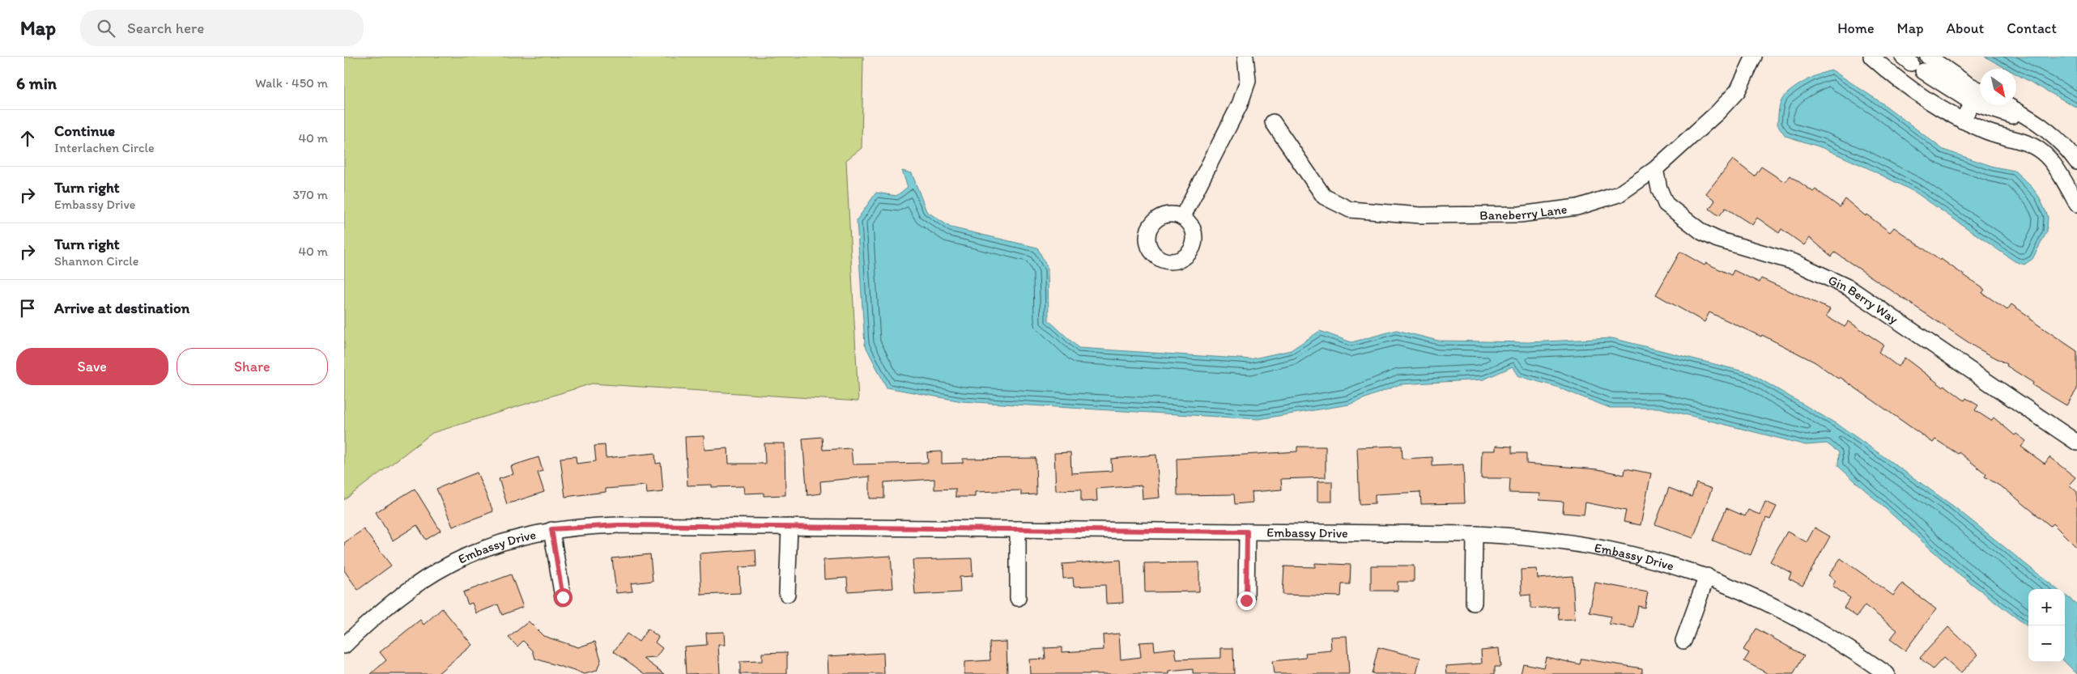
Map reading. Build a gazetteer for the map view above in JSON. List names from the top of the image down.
{
  "streets": {
    "street": ["Baneberry Lane", "Gin Berry Way", "Embassy Drive"]
  },
  "crossings": [
    ["Baneberry Lane", "Gin Berry Way"]
  ],
  "north": "bottom right",
  "page": {
    "header": "Map",
    "search": "Search here",
    "nav": [
      "Home",
      "Map",
      "About",
      "Contact"
    ],
    "heading": ["6 min", "Walk · 450 m"],
    "list": [
      ["Continue", "Interlachen Circle", "40 m"],
      ["Turn right", "Embassy Drive", "370 m"],
      ["Turn right", "Shannon Circle", "40 m"],
      "Arrive at destination"
    ],
    "buttons": ["Save", "Share"],
    "map_buttons": ["+", "−"]
  }
}
